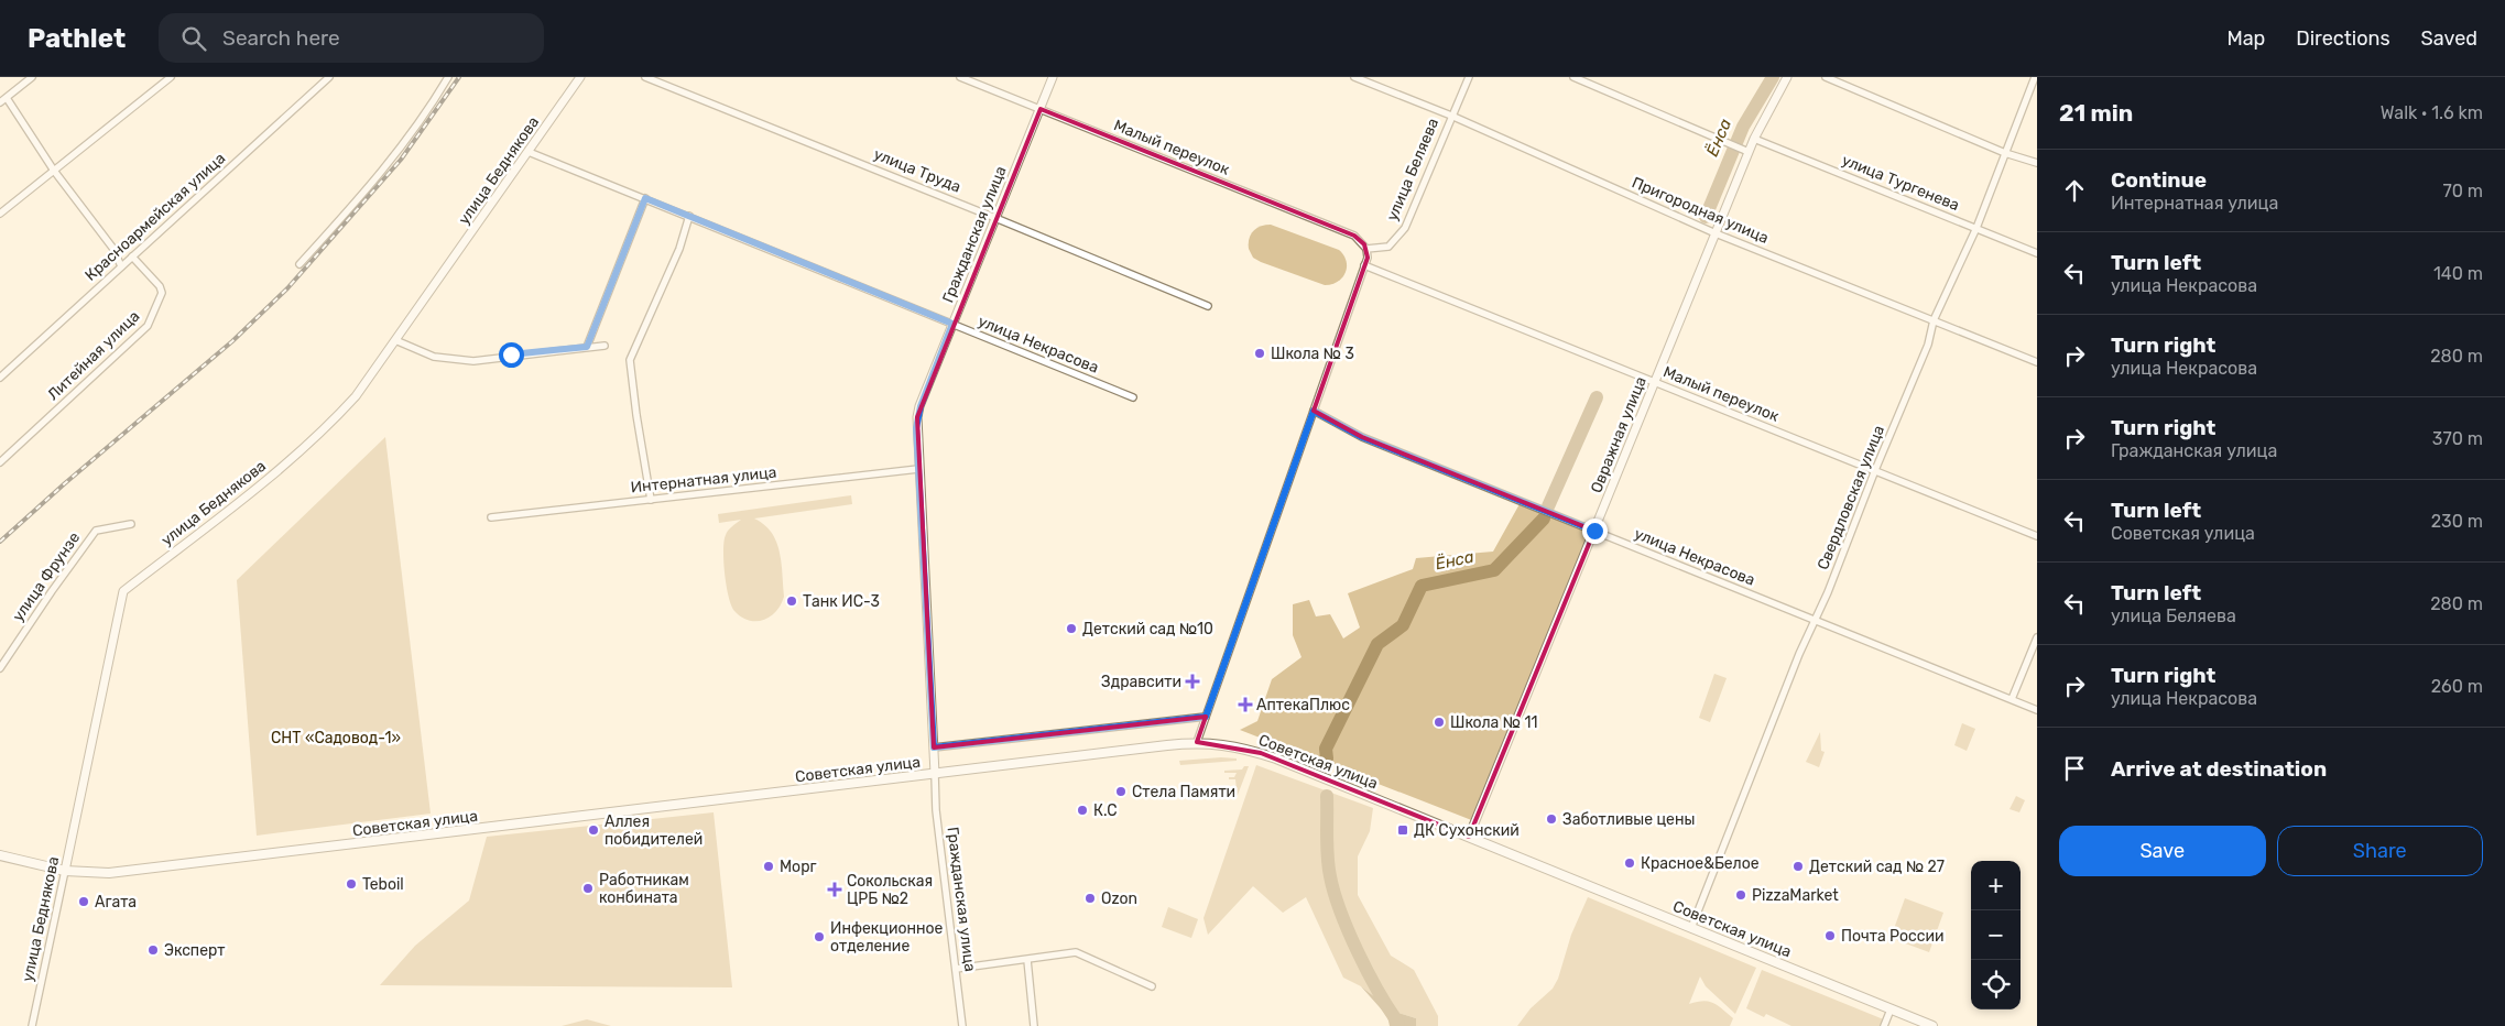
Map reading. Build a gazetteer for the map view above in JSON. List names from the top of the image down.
{
  "streets": {
    "main road": ["Советская улица"],
    "street": [
      "Малый переулок",
      "улица Беляева",
      "улица Беднякова",
      "улица Труда",
      "улица Тургенева",
      "Пригородная улица",
      "Красноармейская улица",
      "Гражданская улица",
      "улица Некрасова",
      "Литейная улица",
      "Овражная улица",
      "Интернатная улица",
      "Свердловская улица",
      "улица Фрунзе"
    ]
  },
  "crossings": [
    ["Малый переулок", "улица Беляева"],
    ["Малый переулок", "Гражданская улица"],
    ["Малый переулок", "Овражная улица"],
    ["Малый переулок", "Свердловская улица"],
    ["улица Беляева", "Пригородная улица"],
    ["улица Беднякова", "улица Некрасова"],
    ["улица Беднякова", "Советская улица"],
    ["улица Труда", "Гражданская улица"],
    ["улица Тургенева", "Овражная улица"],
    ["улица Тургенева", "Свердловская улица"],
    ["Пригородная улица", "Овражная улица"],
    ["Пригородная улица", "Свердловская улица"],
    ["Красноармейская улица", "Литейная улица"],
    ["Гражданская улица", "улица Некрасова"],
    ["Гражданская улица", "Интернатная улица"],
    ["Гражданская улица", "Советская улица"],
    ["улица Некрасова", "Овражная улица"],
    ["улица Некрасова", "Свердловская улица"],
    ["Овражная улица", "Советская улица"],
    ["Свердловская улица", "Советская улица"]
  ],
  "water": ["Ёнса"],
  "parks": ["СНТ «Садовод-1»"],
  "places": {
    "other": [
      "Школа № 3",
      "Танк ИС-3",
      "Детский сад №10",
      "Школа № 11",
      "Стела Памяти",
      "К.С",
      "Заботливые цены",
      "Аллея побидителей",
      "Красное&Белое",
      "Морг",
      "Детский сад № 27",
      "Teboil",
      "Работникам конбината",
      "PizzaMarket",
      "Ozon",
      "Агата",
      "Почта России",
      "Инфекционное отделение",
      "Эксперт"
    ],
    "health": ["Здравсити", "АптекаПлюс", "Сокольская ЦРБ №2"],
    "transit": ["ДК Сухонский"]
  },
  "page": {
    "header": "Pathlet",
    "search": "Search here",
    "nav": ["Map", "Directions", "Saved"],
    "heading": ["21 min", "Walk · 1.6 km"],
    "list": [
      ["Continue", "Интернатная улица", "70 m"],
      ["Turn left", "улица Некрасова", "140 m"],
      ["Turn right", "улица Некрасова", "280 m"],
      ["Turn right", "Гражданская улица", "370 m"],
      ["Turn left", "Советская улица", "230 m"],
      ["Turn left", "улица Беляева", "280 m"],
      ["Turn right", "улица Некрасова", "260 m"],
      "Arrive at destination"
    ],
    "buttons": ["Save", "Share"],
    "map_buttons": ["+", "−"]
  }
}
